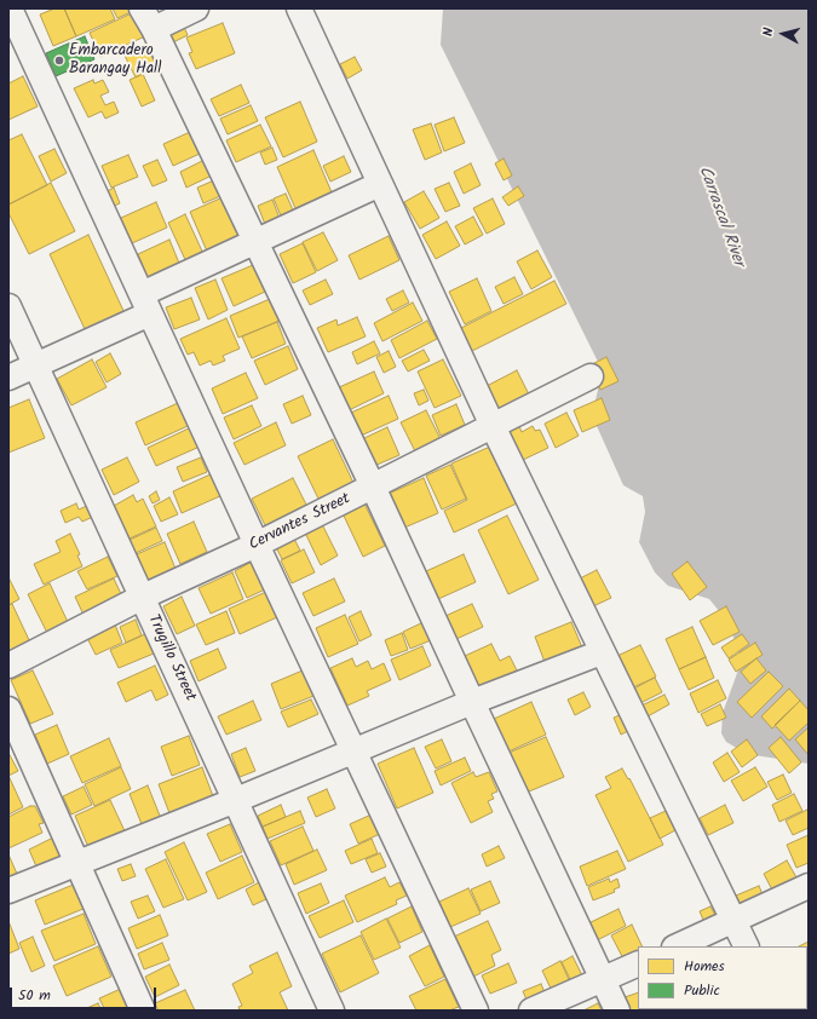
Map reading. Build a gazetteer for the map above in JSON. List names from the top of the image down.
{
  "streets": {
    "street": ["Cervantes Street", "Trugillo Street"]
  },
  "crossings": [
    ["Cervantes Street", "Trugillo Street"]
  ],
  "water": ["Carrascal River"],
  "places": ["Embarcadero Barangay Hall"],
  "legend": ["Homes", "Public"],
  "scale_bar": "50 m",
  "north": "left"
}
